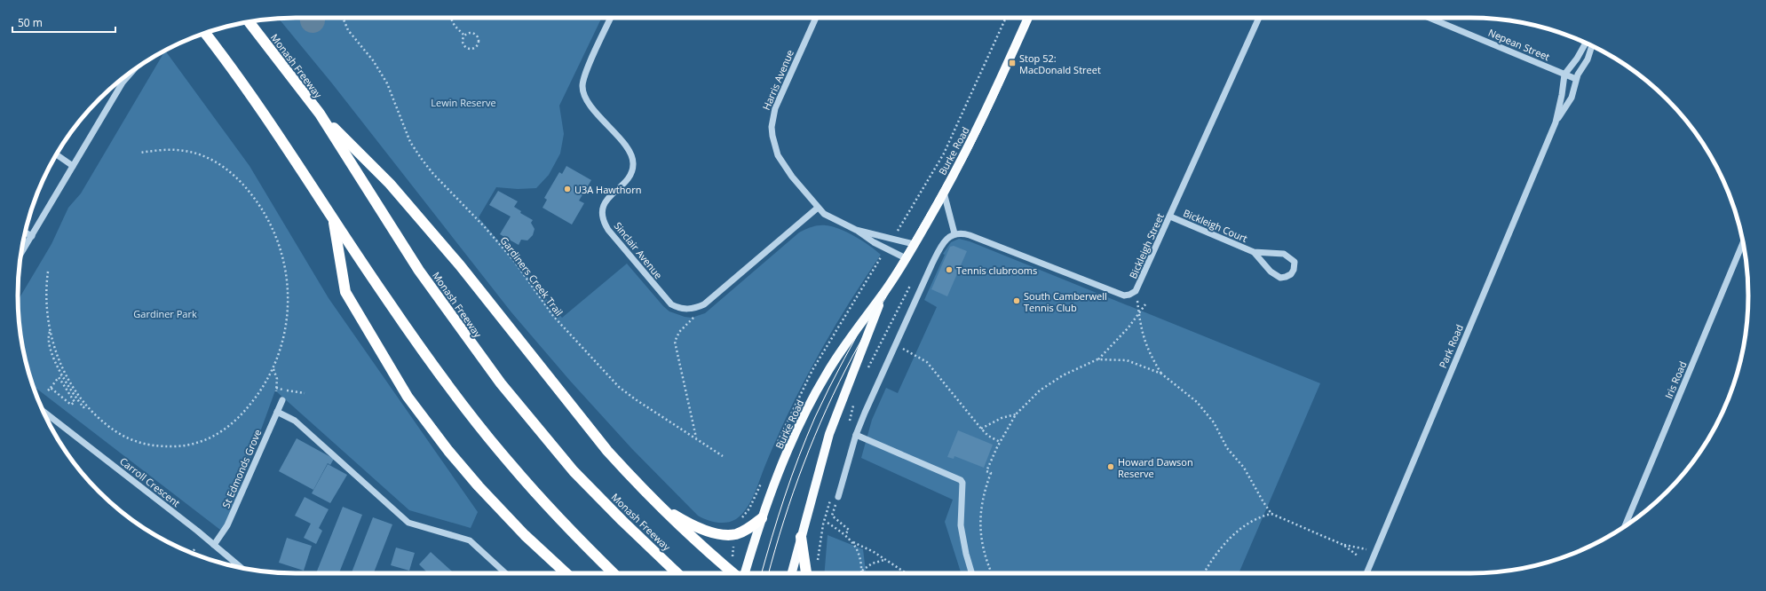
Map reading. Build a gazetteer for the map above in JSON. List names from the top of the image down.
{
  "streets": {
    "highway": ["Monash Freeway"],
    "main road": ["Burke Road"],
    "street": [
      "Nepean Street",
      "Harris Avenue",
      "Bickleigh Court",
      "Bickleigh Street",
      "Sinclair Avenue",
      "Park Road",
      "Iris Road",
      "St Edmonds Grove",
      "Carroll Crescent"
    ],
    "path": ["Gardiners Creek Trail"]
  },
  "crossings": [
    ["Nepean Street", "Park Road"],
    ["Harris Avenue", "Burke Road"],
    ["Harris Avenue", "Sinclair Avenue"],
    ["Bickleigh Court", "Bickleigh Street"],
    ["St Edmonds Grove", "Carroll Crescent"]
  ],
  "parks": ["Lewin Reserve", "Gardiner Park"],
  "places": {
    "transit": ["Stop 52: MacDonald Street"],
    "other": [
      "U3A Hawthorn",
      "Tennis clubrooms",
      "South Camberwell Tennis Club",
      "Howard Dawson Reserve"
    ]
  },
  "scale_bar": "50 m"
}
